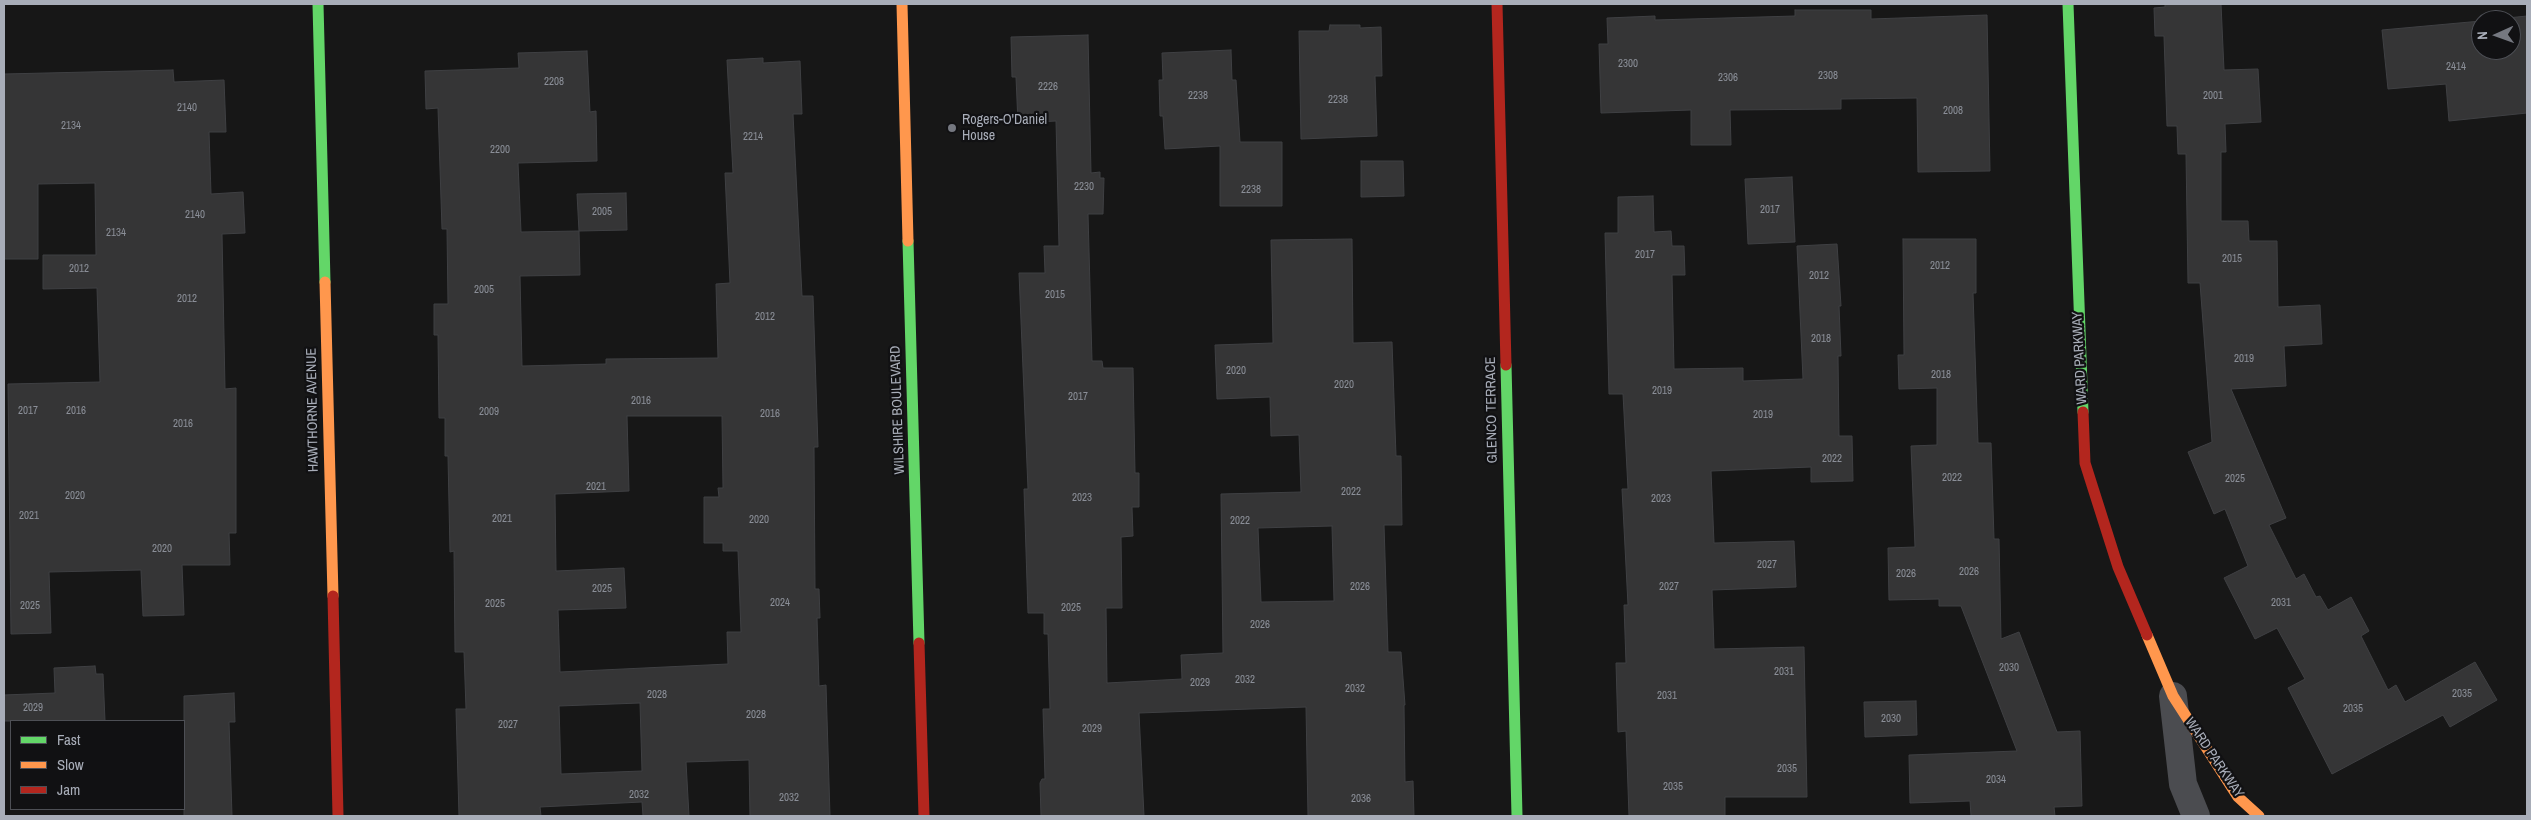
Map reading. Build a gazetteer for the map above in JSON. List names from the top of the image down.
{
  "streets": {
    "street": [
      "WARD PARKWAY",
      "HAWTHORNE AVENUE",
      "WILSHIRE BOULEVARD",
      "GLENCO TERRACE"
    ]
  },
  "places": ["Rogers-O'Daniel House"],
  "house_numbers": [
    "2300",
    "2414",
    "2308",
    "2306",
    "2208",
    "2226",
    "2238",
    "2001",
    "2238",
    "2140",
    "2008",
    "2134",
    "2214",
    "2200",
    "2230",
    "2238",
    "2017",
    "2005",
    "2140",
    "2134",
    "2017",
    "2015",
    "2012",
    "2012",
    "2012",
    "2005",
    "2015",
    "2012",
    "2012",
    "2018",
    "2019",
    "2020",
    "2018",
    "2020",
    "2019",
    "2017",
    "2016",
    "2017",
    "2016",
    "2009",
    "2016",
    "2019",
    "2016",
    "2022",
    "2022",
    "2025",
    "2021",
    "2022",
    "2020",
    "2023",
    "2023",
    "2021",
    "2021",
    "2020",
    "2022",
    "2020",
    "2027",
    "2026",
    "2026",
    "2026",
    "2027",
    "2025",
    "2024",
    "2031",
    "2025",
    "2025",
    "2025",
    "2026",
    "2030",
    "2031",
    "2032",
    "2029",
    "2032",
    "2035",
    "2028",
    "2031",
    "2029",
    "2035",
    "2028",
    "2030",
    "2027",
    "2029",
    "2035",
    "2034",
    "2035",
    "2032",
    "2032",
    "2036"
  ],
  "legend": ["Fast", "Slow", "Jam"],
  "north": "left"
}
